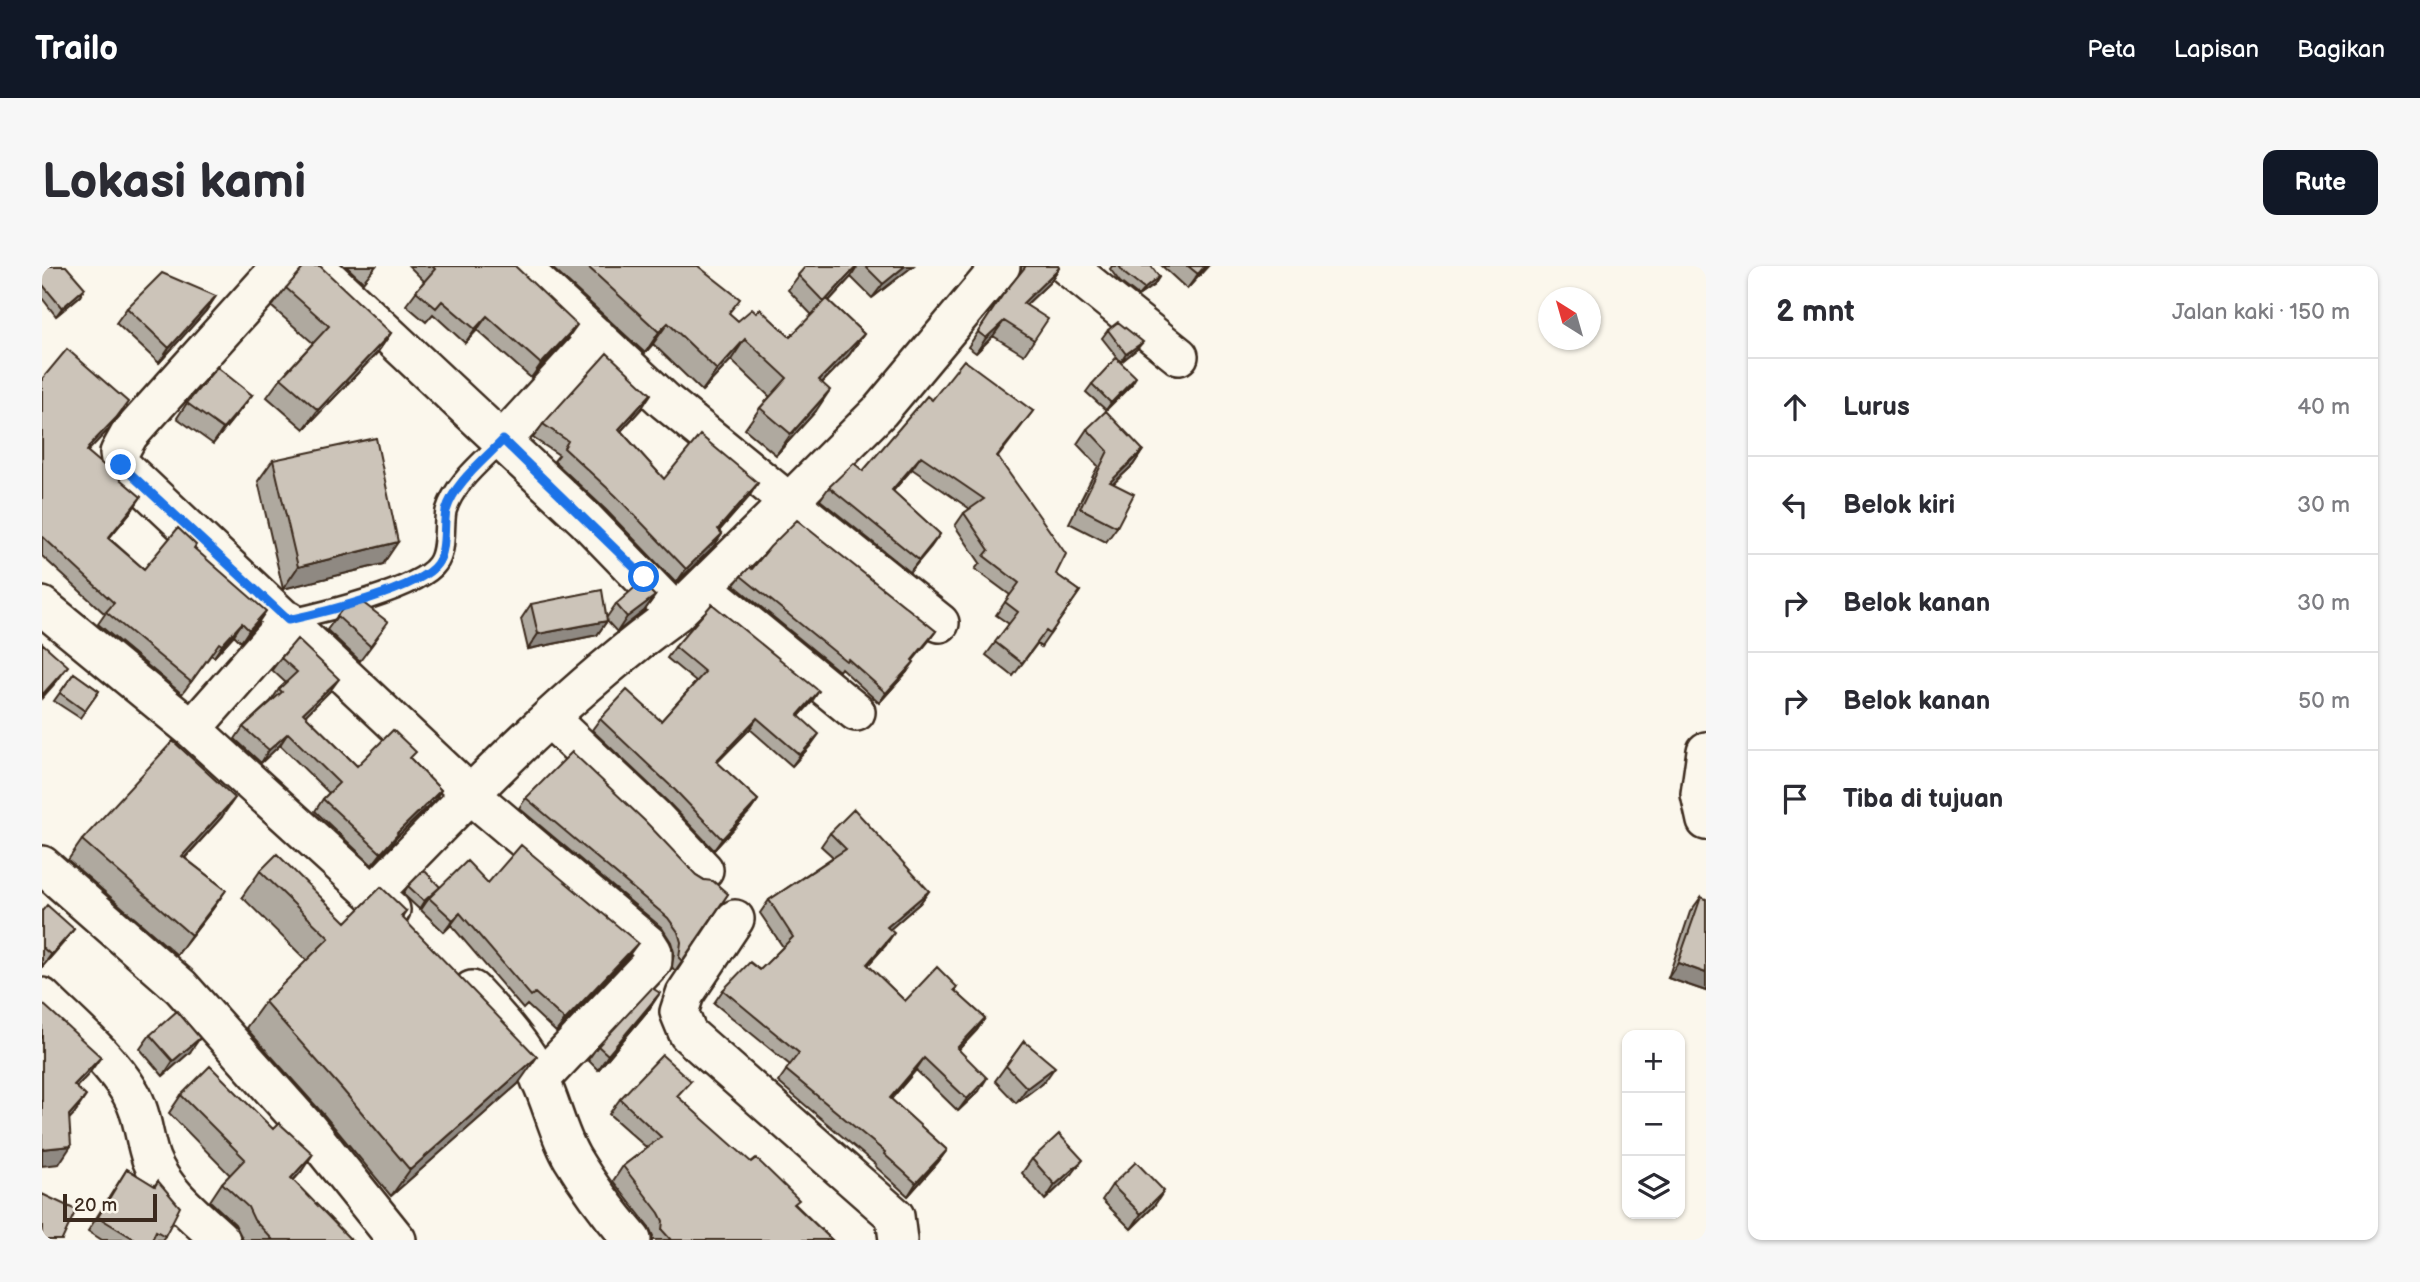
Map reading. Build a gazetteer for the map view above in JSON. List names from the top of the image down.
{
  "scale_bar": "20 m",
  "north": "top left",
  "page": {
    "header": "Trailo",
    "nav": ["Peta", "Lapisan", "Bagikan"],
    "buttons": "Rute",
    "title": "Lokasi kami",
    "heading": ["2 mnt", "Jalan kaki · 150 m"],
    "list": [
      ["Lurus", "40 m"],
      ["Belok kiri", "30 m"],
      ["Belok kanan", "30 m"],
      ["Belok kanan", "50 m"],
      "Tiba di tujuan"
    ],
    "map_buttons": ["+", "−"],
    "scale": "20 m"
  }
}
